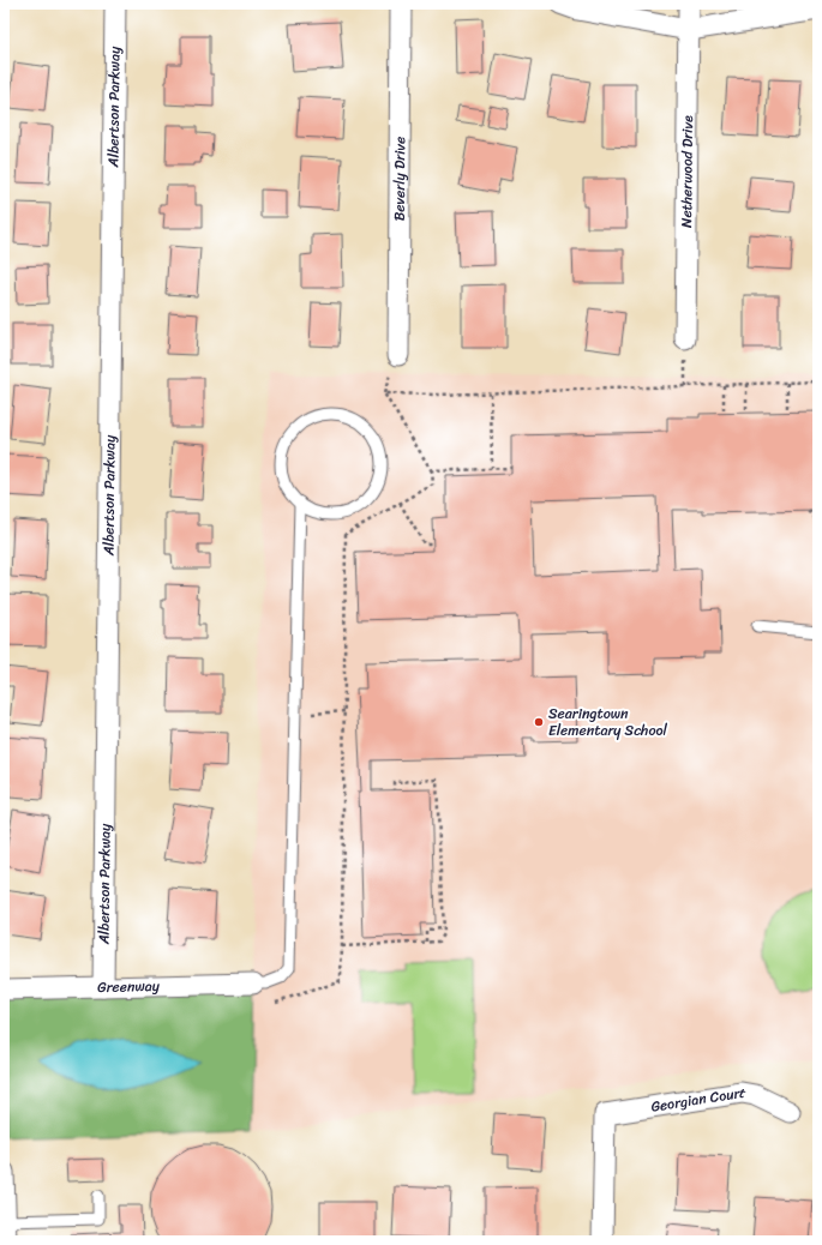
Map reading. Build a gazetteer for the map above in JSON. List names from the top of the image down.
{
  "streets": {
    "street": [
      "Albertson Parkway",
      "Netherwood Drive",
      "Beverly Drive",
      "Greenway",
      "Georgian Court"
    ]
  },
  "crossings": [
    ["Albertson Parkway", "Greenway"]
  ],
  "places": ["Searingtown Elementary School"]
}
